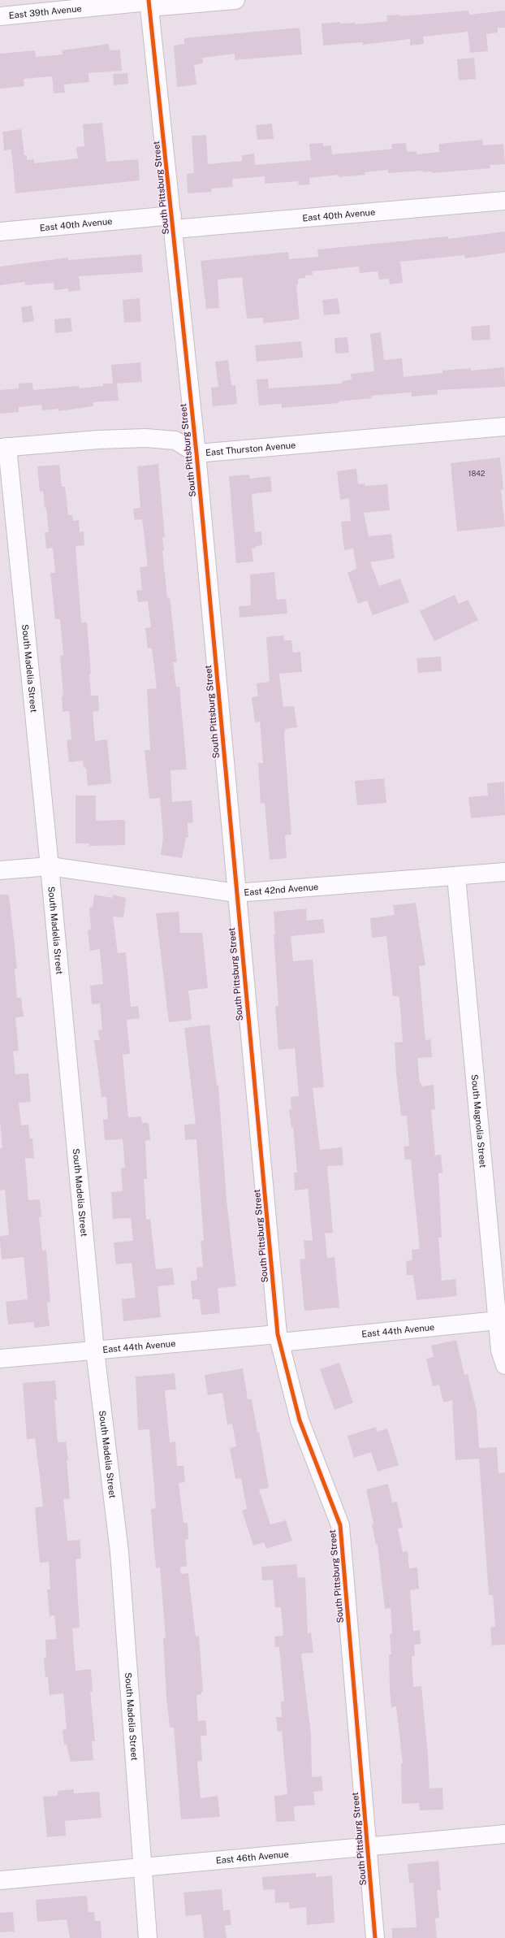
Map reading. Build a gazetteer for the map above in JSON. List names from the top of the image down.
{
  "streets": {
    "street": [
      "East 39th Avenue",
      "South Pittsburg Street",
      "East 40th Avenue",
      "East Thurston Avenue",
      "South Madelia Street",
      "East 42nd Avenue",
      "South Magnolia Street",
      "East 44th Avenue",
      "East 46th Avenue"
    ]
  },
  "crossings": [
    ["East 39th Avenue", "South Pittsburg Street"],
    ["South Pittsburg Street", "East 40th Avenue"],
    ["South Pittsburg Street", "East Thurston Avenue"],
    ["South Pittsburg Street", "East 42nd Avenue"],
    ["South Pittsburg Street", "East 44th Avenue"],
    ["South Pittsburg Street", "East 46th Avenue"],
    ["East Thurston Avenue", "South Madelia Street"],
    ["South Madelia Street", "East 42nd Avenue"],
    ["South Madelia Street", "East 44th Avenue"],
    ["South Madelia Street", "East 46th Avenue"],
    ["East 42nd Avenue", "South Magnolia Street"],
    ["South Magnolia Street", "East 44th Avenue"]
  ],
  "house_numbers": ["1842"]
}
